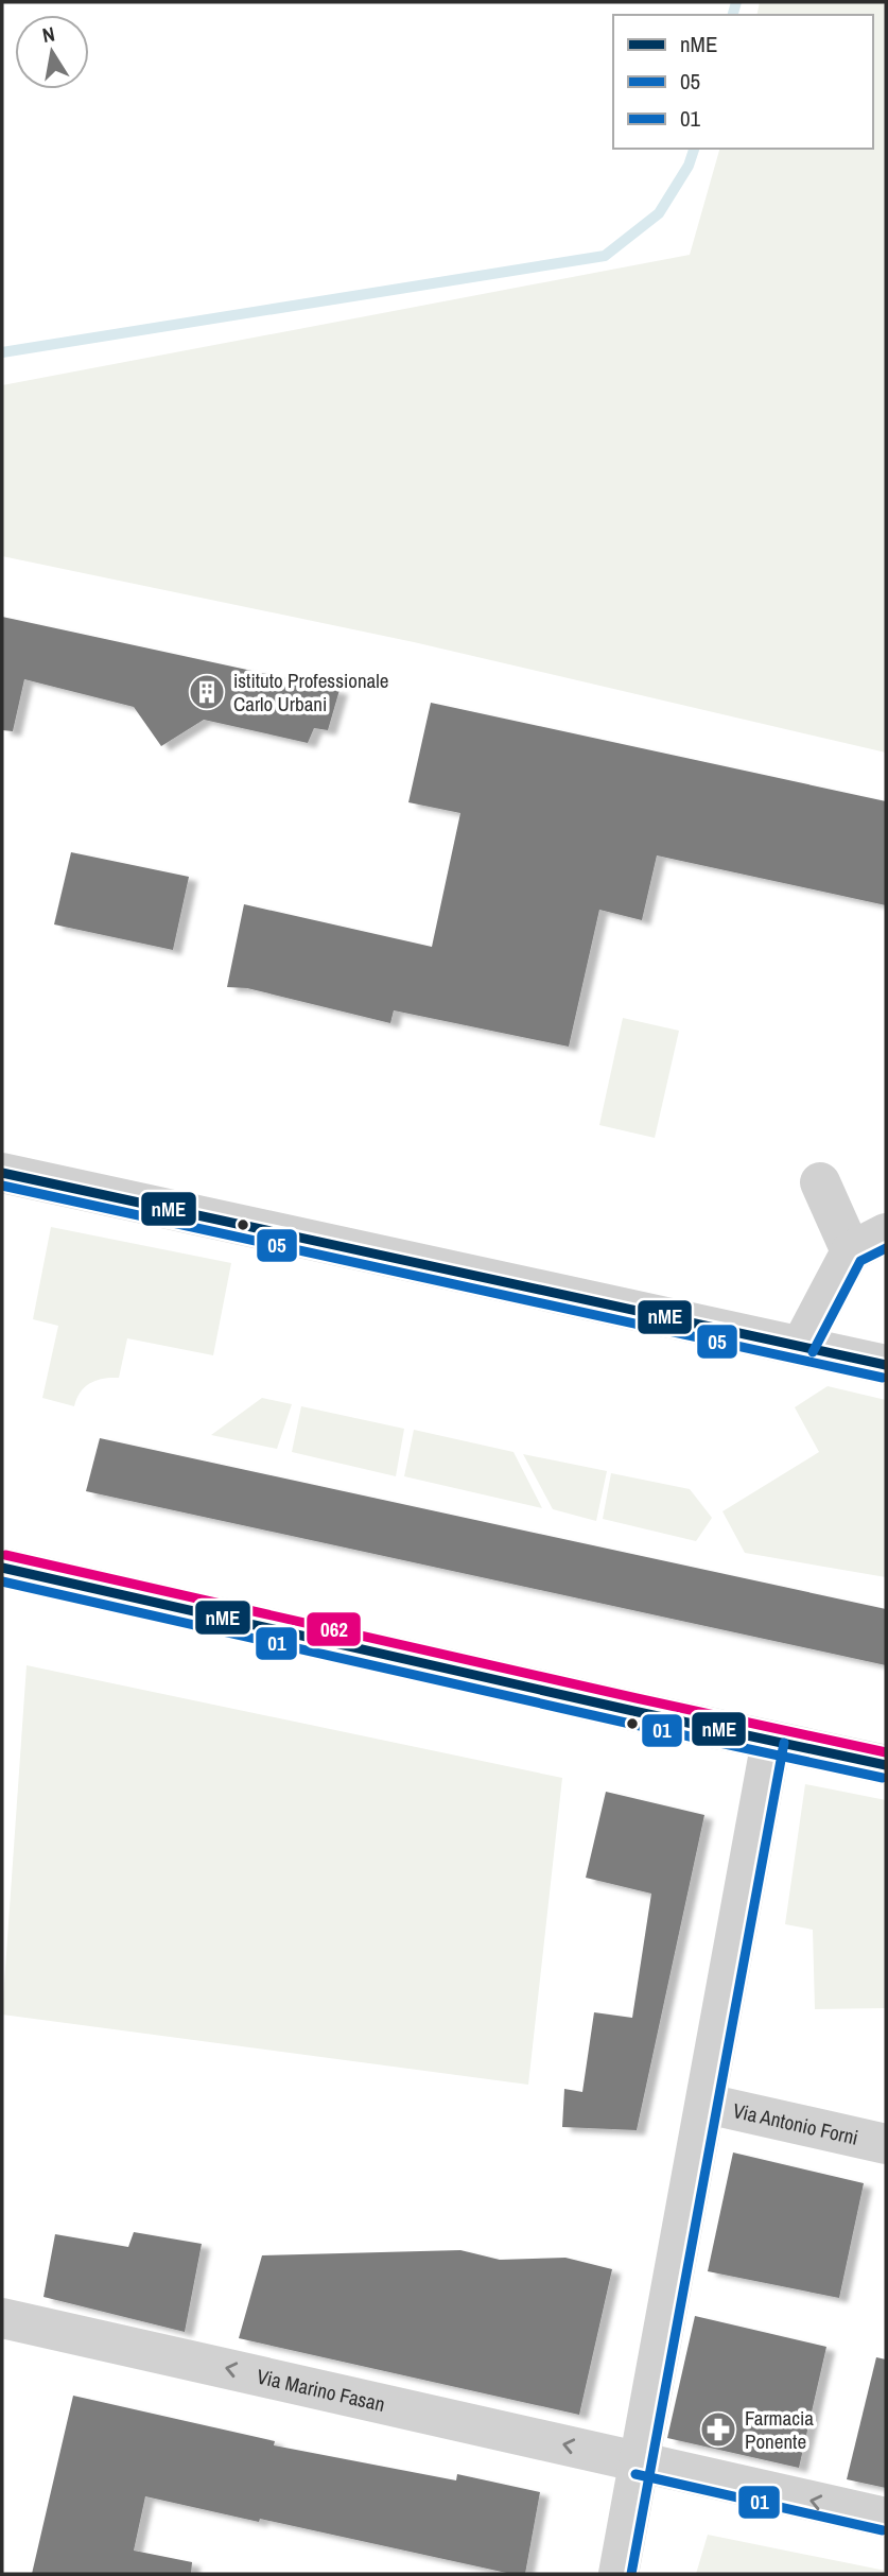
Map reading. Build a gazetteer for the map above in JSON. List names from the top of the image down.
{
  "streets": {
    "street": ["Via Antonio Forni", "Via Marino Fasan"]
  },
  "one_way": ["Via Marino Fasan"],
  "places": {
    "building": ["istituto Professionale Carlo Urbani"],
    "pharmacy": ["Farmacia Ponente"]
  },
  "lines": [
    "transit line nME",
    "transit line 05",
    "transit line 062",
    "transit line 01"
  ],
  "legend": ["nME", "05", "01"],
  "north": "top"
}
